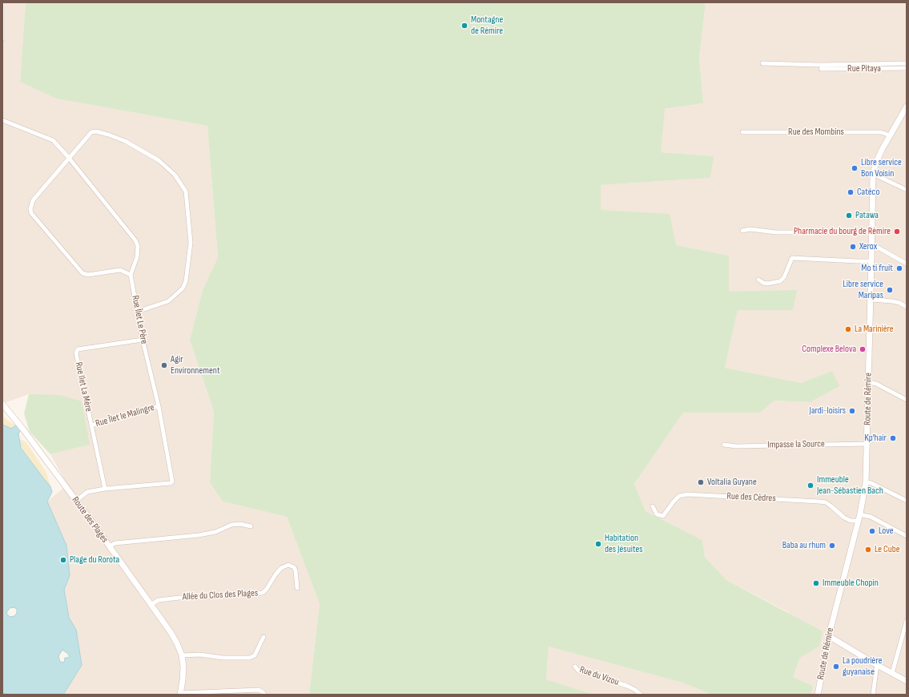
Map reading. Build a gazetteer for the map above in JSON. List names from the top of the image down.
{
  "streets": {
    "main road": ["Route de Rémire", "Route des Plages"],
    "street": [
      "Rue Pitaya",
      "Rue des Mombins",
      "Rue Îlet Le Père",
      "Rue Ilet La Mère",
      "Rue Îlet le Malingre",
      "Impasse la Source",
      "Rue des Cèdres",
      "Allée du Clos des Plages",
      "Rue du Vizou"
    ]
  },
  "crossings": [
    ["Rue des Mombins", "Route de Rémire"],
    ["Rue Îlet Le Père", "Rue Ilet La Mère"],
    ["Rue Îlet Le Père", "Rue Îlet le Malingre"],
    ["Rue Îlet Le Père", "Route des Plages"],
    ["Rue Ilet La Mère", "Rue Îlet le Malingre"],
    ["Route de Rémire", "Impasse la Source"],
    ["Route de Rémire", "Rue des Cèdres"],
    ["Route des Plages", "Allée du Clos des Plages"]
  ],
  "places": [
    "Montagne de Rémire",
    "Libre service Bon Voisin",
    "Catéco",
    "Patawa",
    "Pharmacie du bourg de Rémire",
    "Xerox",
    "Mo ti fruit",
    "Libre service Maripas",
    "La Marinière",
    "Complexe Belova",
    "Agir Environnement",
    "Jardi-loisirs",
    "Kp'hair",
    "Voltalia Guyane",
    "Immeuble Jean-Sébastien Bach",
    "Love",
    "Habitation des Jésuites",
    "Baba au rhum",
    "Le Cube",
    "Plage du Rorota",
    "Immeuble Chopin",
    "La poudrière guyanaise"
  ]
}
